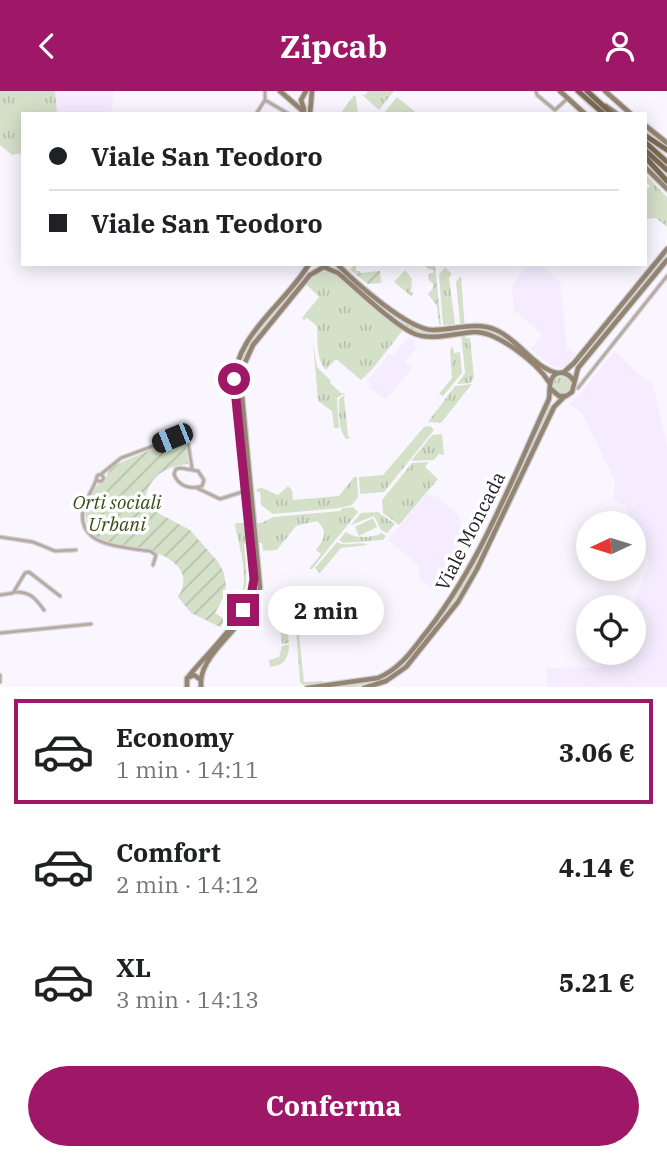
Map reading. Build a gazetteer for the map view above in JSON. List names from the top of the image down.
{
  "streets": {
    "main road": ["Viale Moncada"]
  },
  "parks": ["Orti sociali Urbani"],
  "north": "left",
  "page": {
    "header": "Zipcab",
    "banner": ["Viale San Teodoro", "Viale San Teodoro"],
    "bubble": "2 min",
    "list": [
      {
        "name": "Economy",
        "note": "1 min · 14:11",
        "value": "3.06 €"
      },
      {
        "name": "Comfort",
        "note": "2 min · 14:12",
        "value": "4.14 €"
      },
      {
        "name": "XL",
        "note": "3 min · 14:13",
        "value": "5.21 €"
      }
    ],
    "buttons": "Conferma"
  }
}
